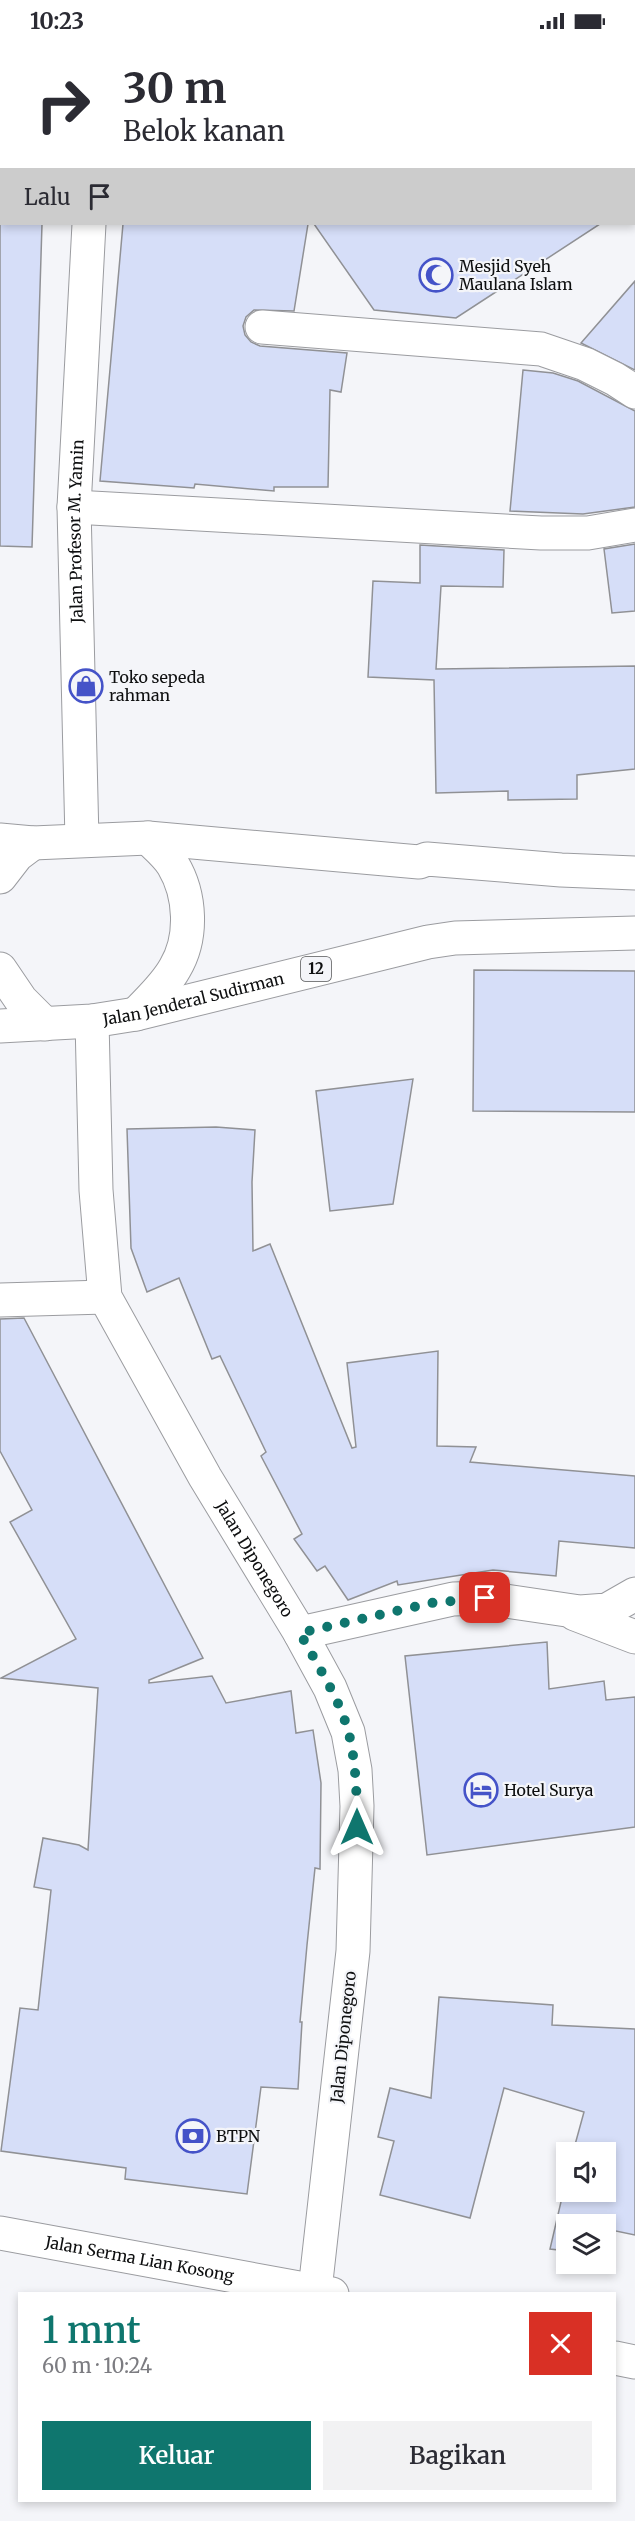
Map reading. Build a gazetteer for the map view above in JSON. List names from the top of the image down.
{
  "streets": {
    "main road": [
      "Jalan Profesor M. Yamin",
      "12",
      "Jalan Jenderal Sudirman",
      "Jalan Diponegoro",
      "Jalan Serma Lian Kosong"
    ]
  },
  "crossings": [
    ["Jalan Jenderal Sudirman", "Jalan Diponegoro"],
    ["Jalan Diponegoro", "Jalan Serma Lian Kosong"]
  ],
  "places": {
    "mosque": ["Mesjid Syeh Maulana Islam"],
    "shop": ["Toko sepeda rahman"],
    "hotel": ["Hotel Surya"],
    "bank": ["BTPN"]
  },
  "page": {
    "status": "10:23",
    "turn": ["30 m", "Belok kanan"],
    "then": "Lalu",
    "heading": ["1 mnt", "60 m · 10:24"],
    "buttons": ["Keluar", "Bagikan"]
  }
}
